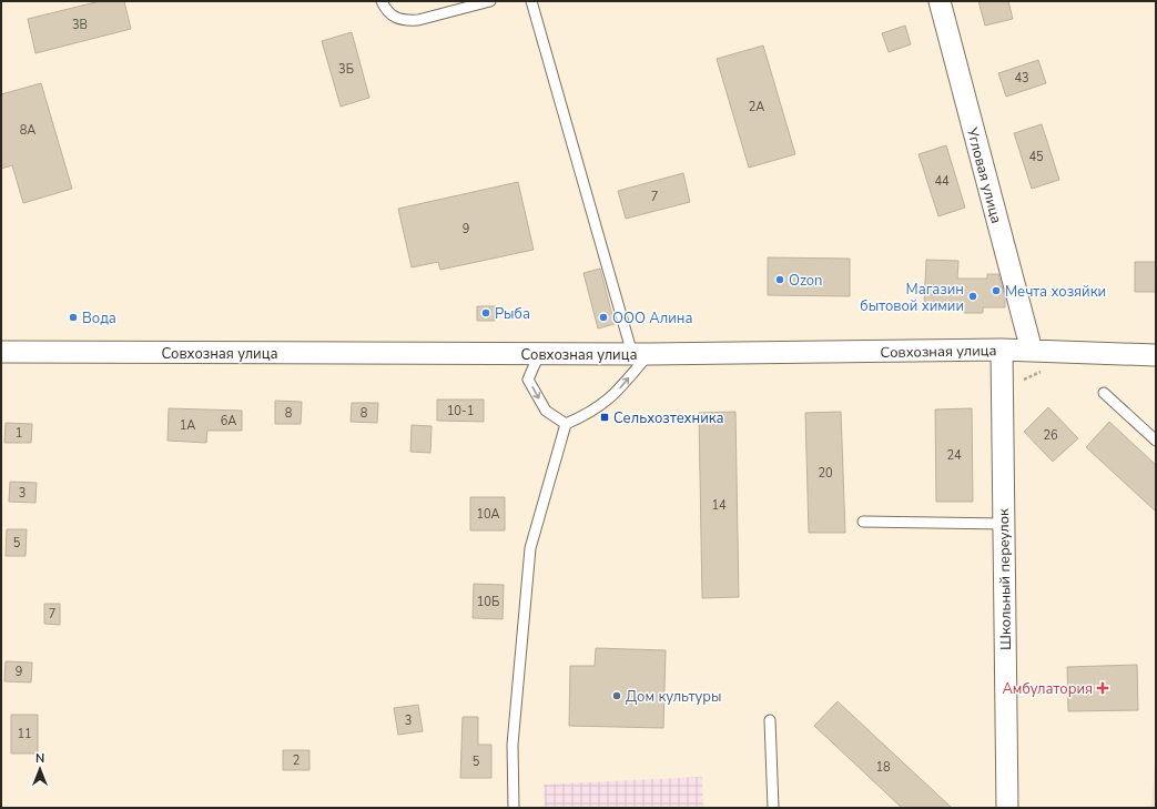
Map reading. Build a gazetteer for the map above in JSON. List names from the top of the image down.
{
  "streets": {
    "street": ["Угловая улица", "Совхозная улица", "Школьный переулок"]
  },
  "crossings": [
    ["Угловая улица", "Совхозная улица"],
    ["Совхозная улица", "Школьный переулок"]
  ],
  "places": {
    "other": [
      "Ozon",
      "Мечта хозяйки",
      "Магазин бытовой химии",
      "Рыба",
      "Вода",
      "ООО Алина",
      "Дом культуры"
    ],
    "transit": ["Сельхозтехника"],
    "health": ["Амбулатория"]
  },
  "house_numbers": [
    "3В",
    "3Б",
    "43",
    "2А",
    "8А",
    "45",
    "44",
    "7",
    "9",
    "10-1",
    "8",
    "8",
    "6А",
    "1А",
    "1",
    "26",
    "24",
    "20",
    "3",
    "14",
    "10А",
    "5",
    "10Б",
    "7",
    "9",
    "3",
    "11",
    "2",
    "5",
    "18"
  ],
  "north": "top"
}
